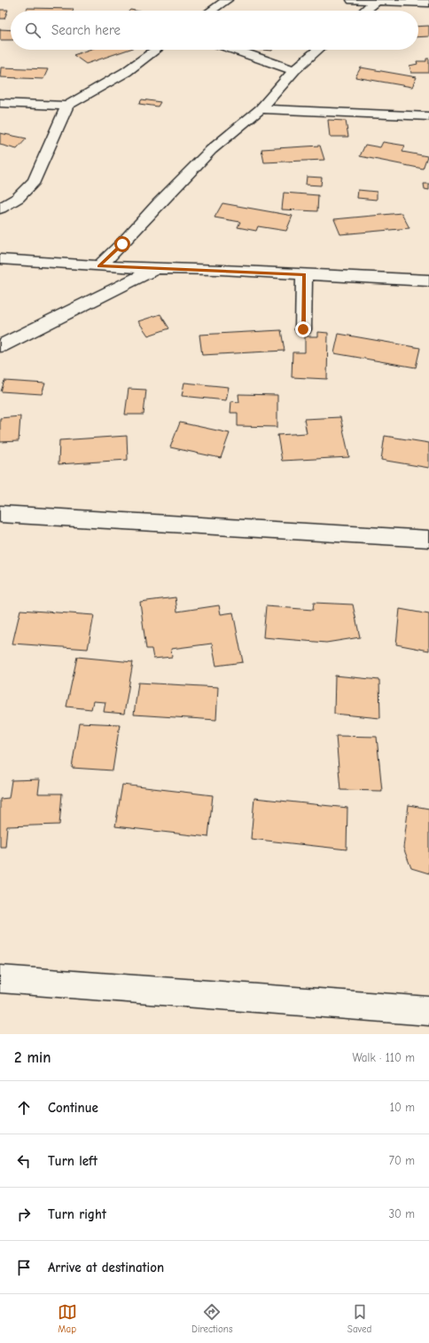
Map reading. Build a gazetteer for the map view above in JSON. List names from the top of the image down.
{
  "page": {
    "search": "Search here",
    "heading": ["2 min", "Walk · 110 m"],
    "list": [
      ["Continue", "10 m"],
      ["Turn left", "70 m"],
      ["Turn right", "30 m"],
      "Arrive at destination"
    ],
    "nav": ["Map", "Directions", "Saved"]
  }
}
